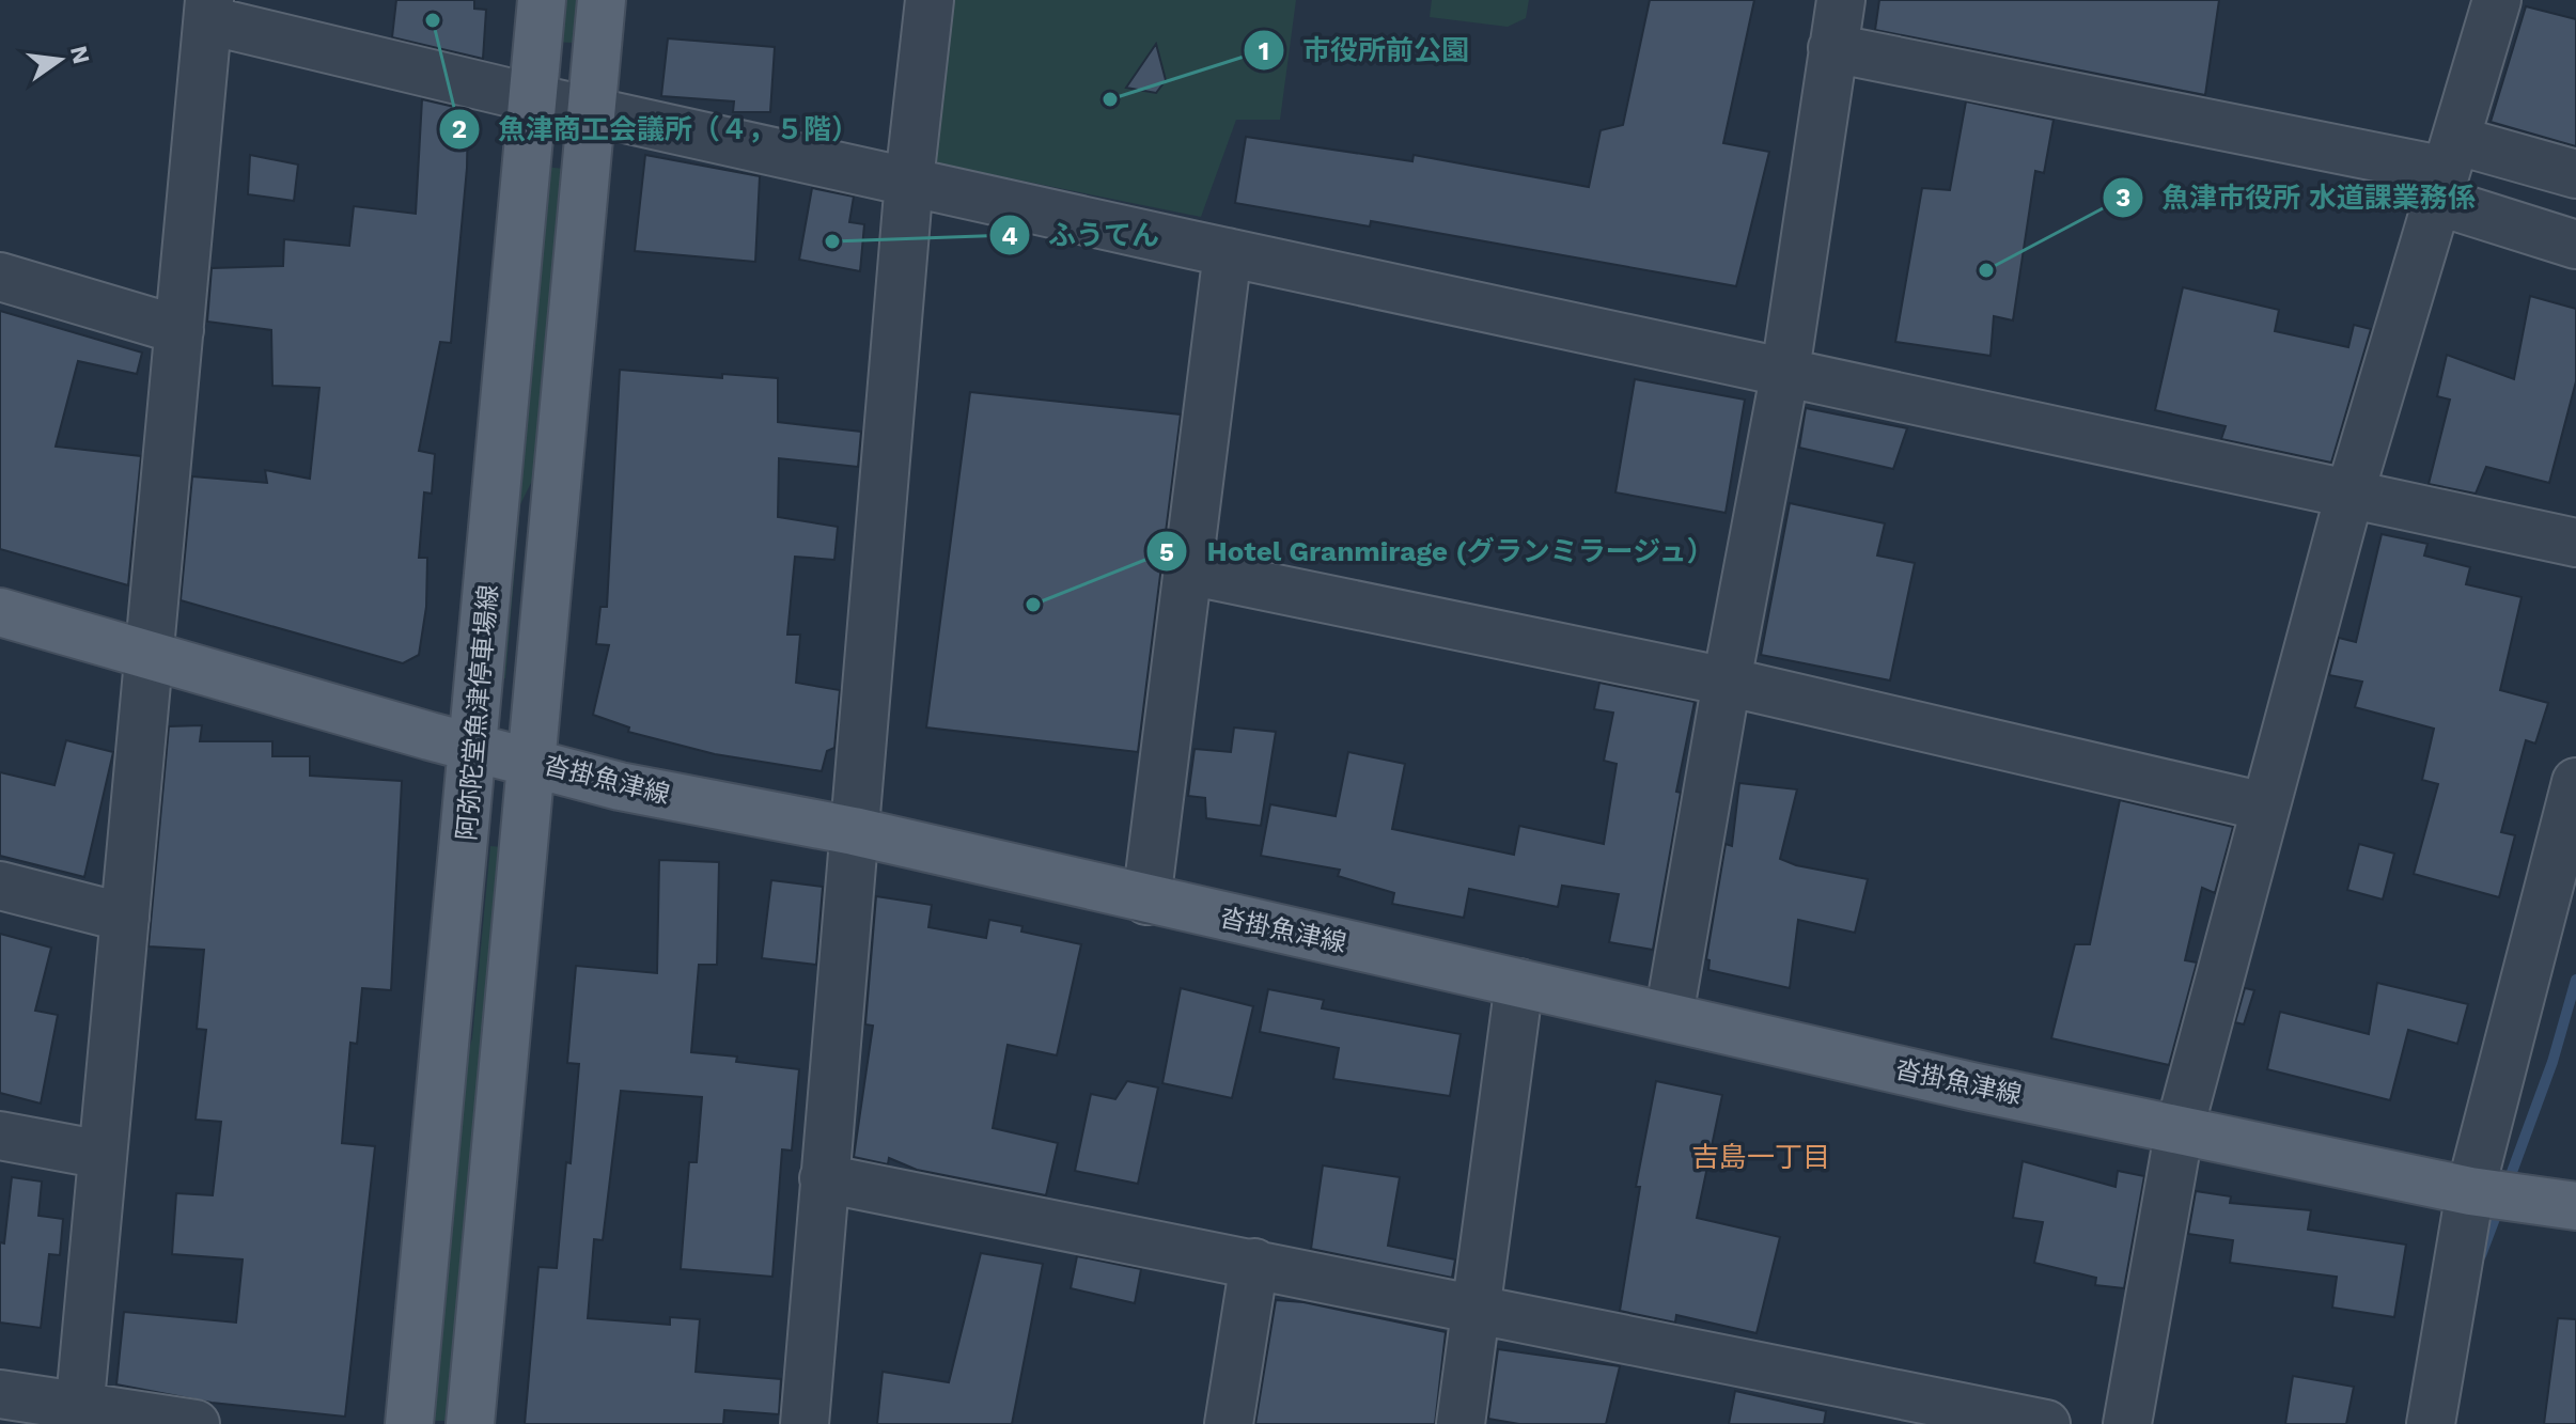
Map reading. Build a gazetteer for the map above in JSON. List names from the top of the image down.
{
  "streets": {
    "main road": ["阿弥陀堂魚津停車場線", "沓掛魚津線"]
  },
  "crossings": [
    ["阿弥陀堂魚津停車場線", "沓掛魚津線"]
  ],
  "districts": ["吉島一丁目"],
  "places": [
    "魚津商工会議所（４，５階）",
    "市役所前公園",
    "ふうてん",
    "魚津市役所 水道課業務係",
    "Hotel Granmirage (グランミラージュ）"
  ],
  "north": "right"
}
